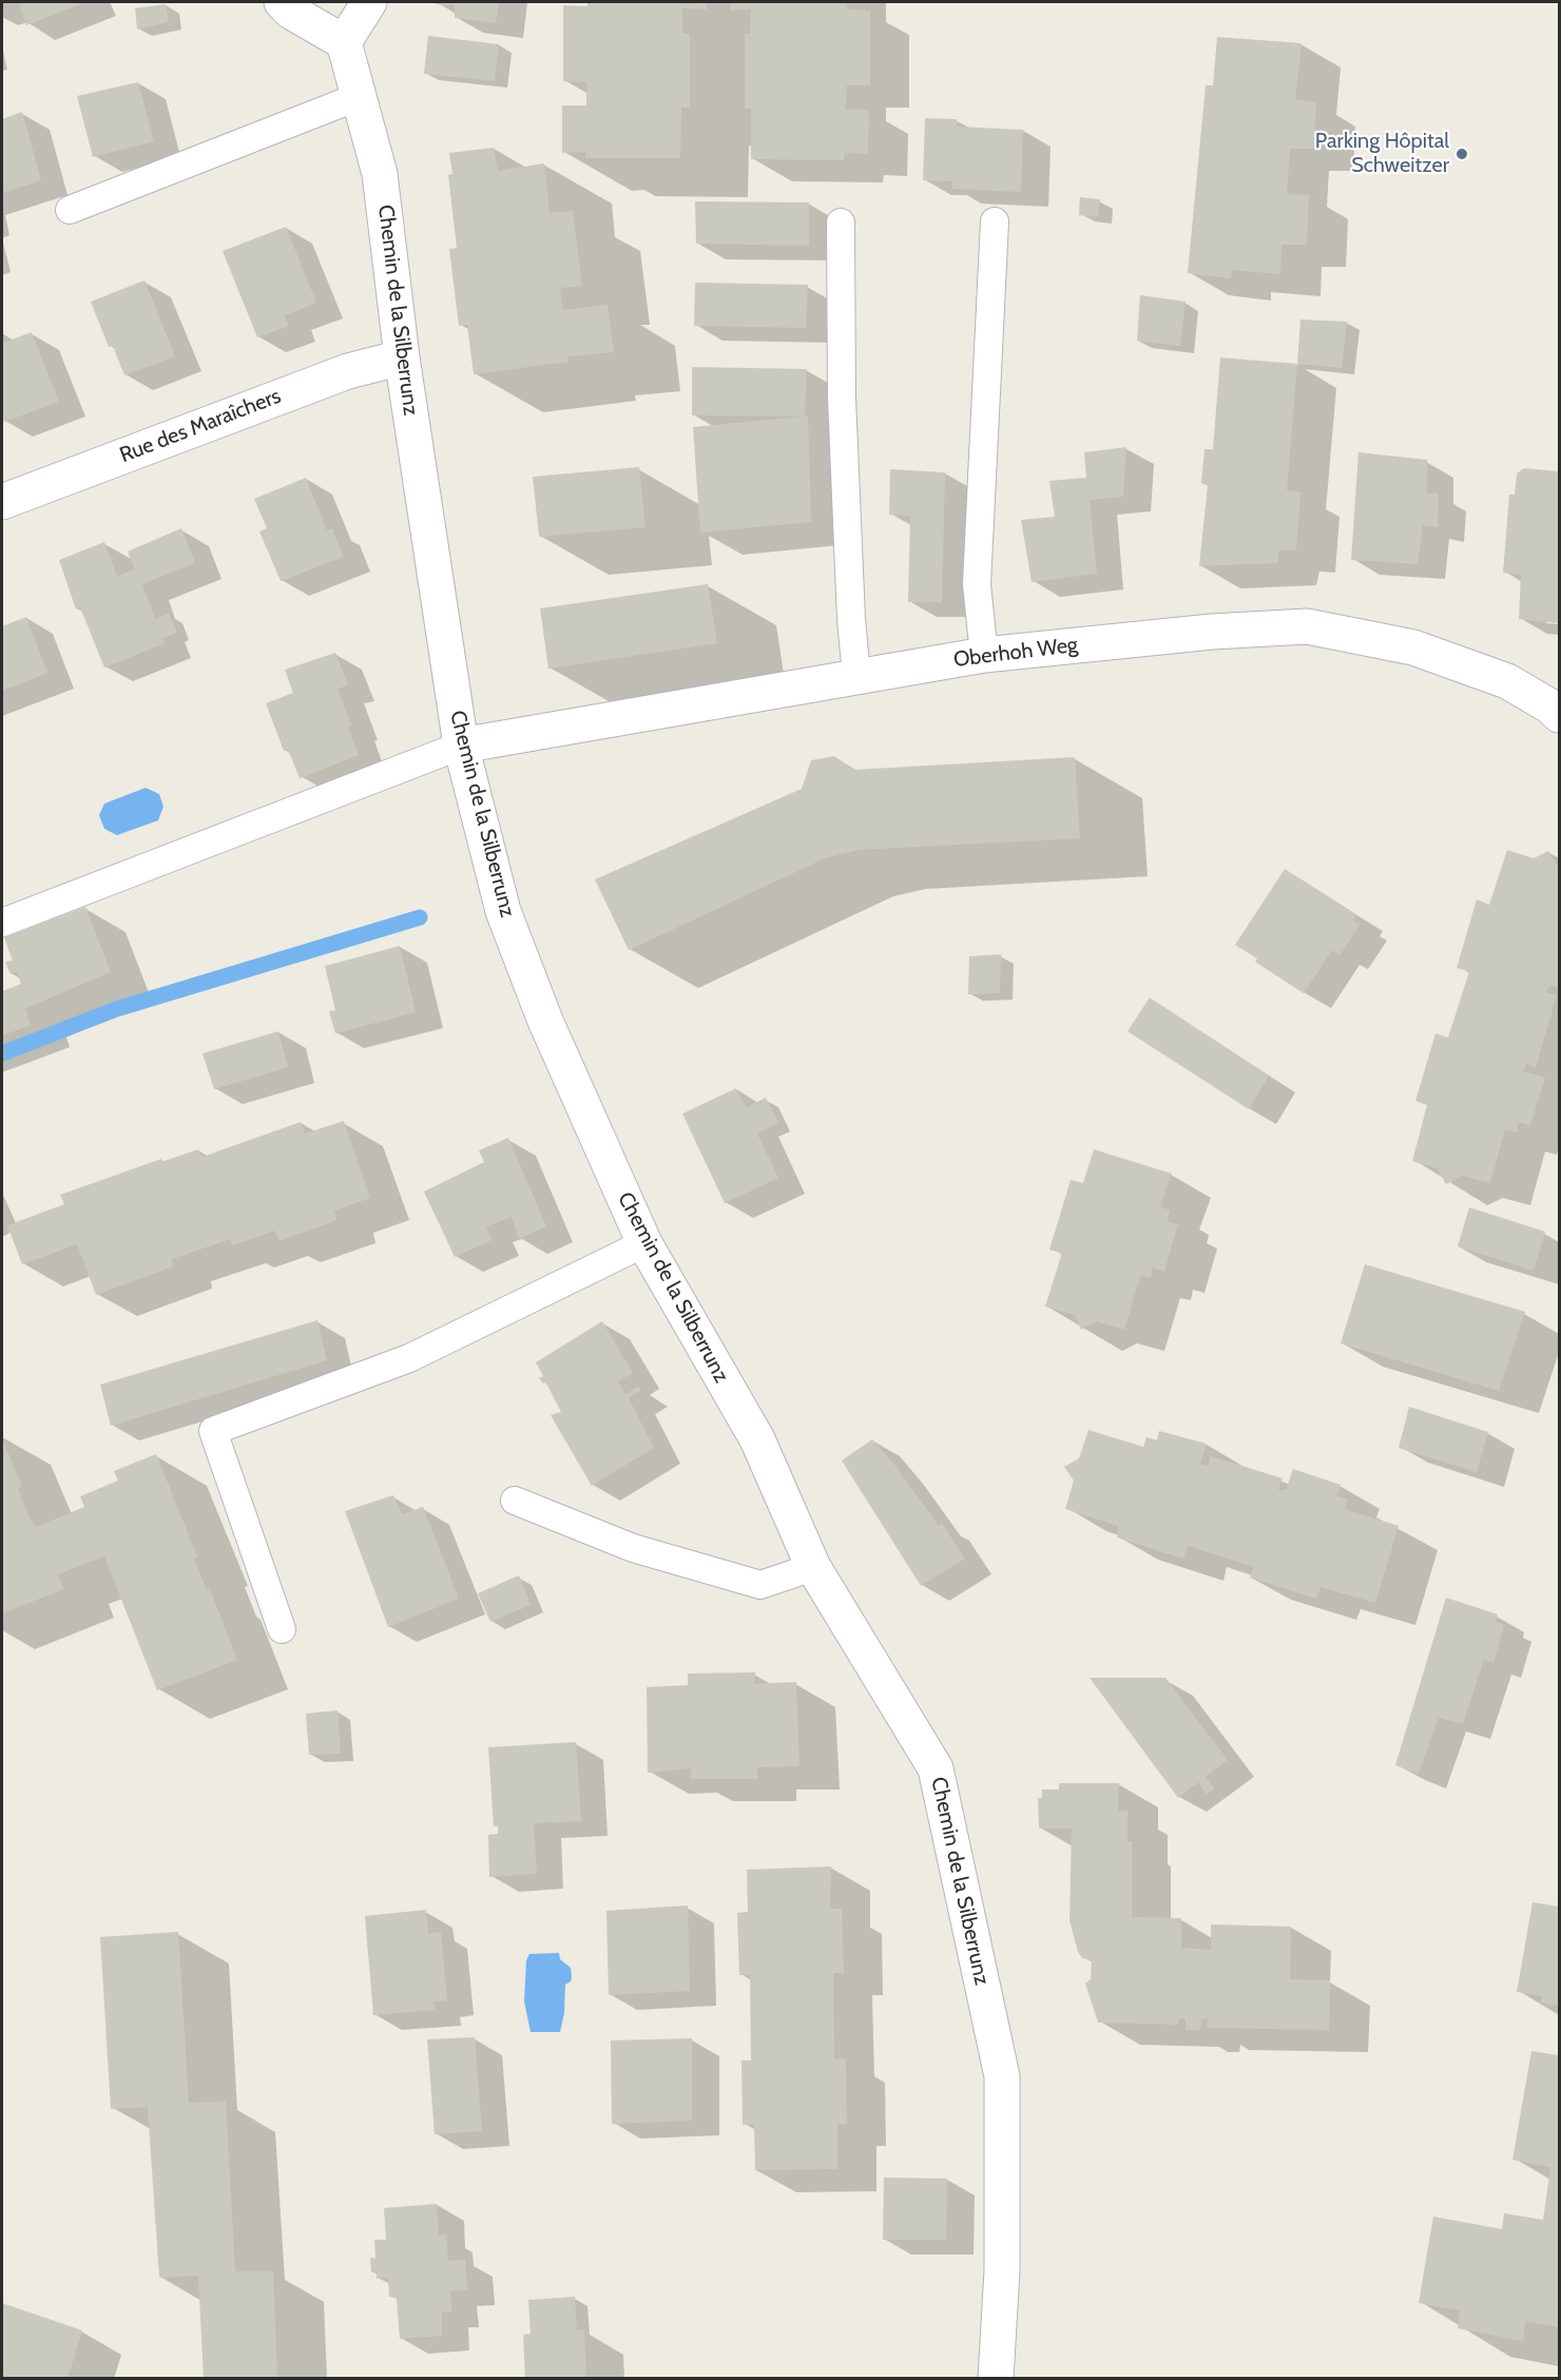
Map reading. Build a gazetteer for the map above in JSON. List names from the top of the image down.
{
  "streets": {
    "street": ["Chemin de la Silberrunz", "Rue des Maraîchers", "Oberhoh Weg"]
  },
  "crossings": [
    ["Chemin de la Silberrunz", "Rue des Maraîchers"],
    ["Chemin de la Silberrunz", "Oberhoh Weg"]
  ],
  "places": ["Parking Hôpital Schweitzer"]
}
